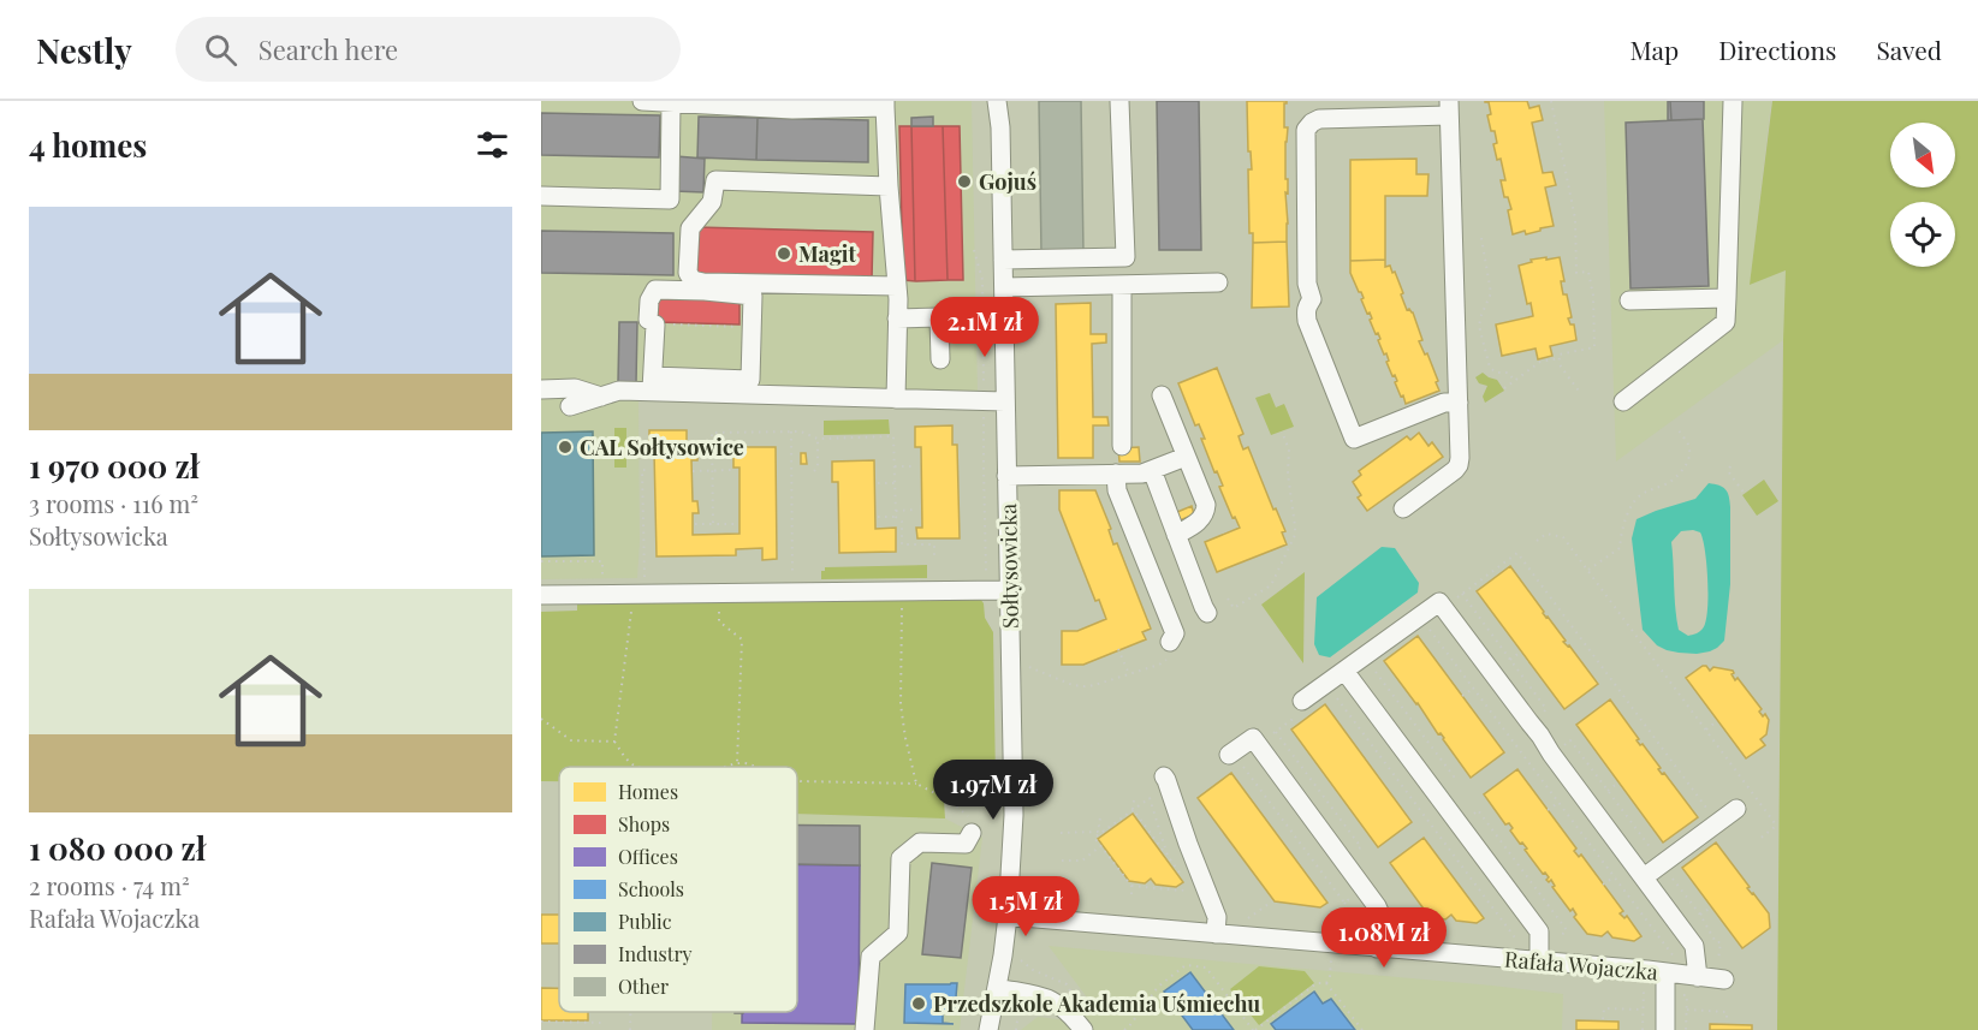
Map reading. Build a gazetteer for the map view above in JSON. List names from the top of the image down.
{
  "streets": {
    "street": ["Sołtysowicka", "Rafała Wojaczka"]
  },
  "crossings": [
    ["Sołtysowicka", "Rafała Wojaczka"]
  ],
  "places": [
    "Gojuś",
    "Magit",
    "CAL Sołtysowice",
    "Przedszkole Akademia Uśmiechu"
  ],
  "legend": [
    "Homes",
    "Shops",
    "Offices",
    "Schools",
    "Public",
    "Industry",
    "Other"
  ],
  "north": "bottom right",
  "page": {
    "header": "Nestly",
    "search": "Search here",
    "nav": ["Map", "Directions", "Saved"],
    "heading": "4 homes",
    "list": [
      {
        "name": "1 970 000 zł",
        "note": "3 rooms · 116 m² · Sołtysowicka"
      },
      {
        "name": "1 080 000 zł",
        "note": "2 rooms · 74 m² · Rafała Wojaczka"
      }
    ],
    "price": [
      "2.1M zł",
      "1.97M zł",
      "1.5M zł",
      "1.08M zł"
    ]
  }
}
